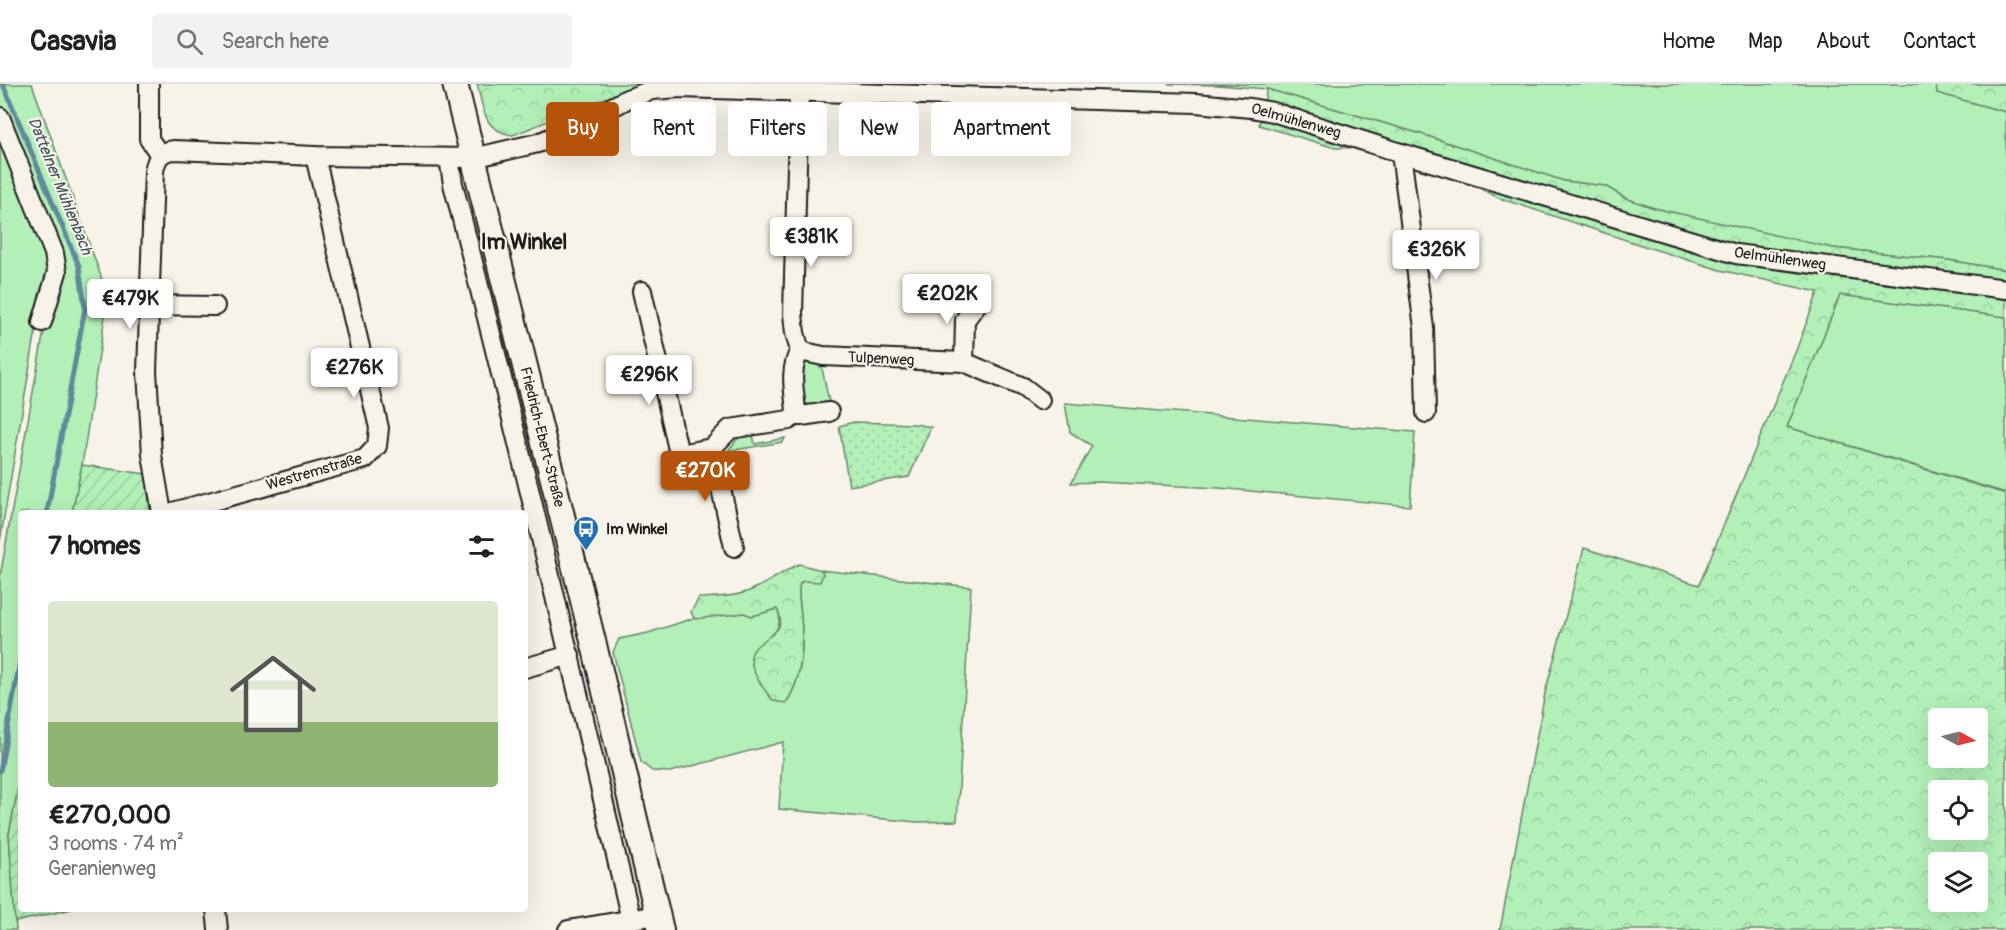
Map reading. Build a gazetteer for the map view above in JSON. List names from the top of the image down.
{
  "streets": {
    "main road": ["Friedrich-Ebert-Straße"],
    "street": ["Oelmühlenweg", "Tulpenweg", "Westremstraße"]
  },
  "crossings": [
    ["Oelmühlenweg", "Friedrich-Ebert-Straße"]
  ],
  "districts": ["Im Winkel"],
  "water": ["Dattelner Mühlenbach"],
  "places": {
    "bus stop": ["Im Winkel"]
  },
  "north": "right",
  "page": {
    "header": "Casavia",
    "search": "Search here",
    "nav": [
      "Home",
      "Map",
      "About",
      "Contact"
    ],
    "chip": [
      "Buy",
      "Rent",
      "Filters",
      "New",
      "Apartment"
    ],
    "price": [
      "€381K",
      "€326K",
      "€202K",
      "€479K",
      "€276K",
      "€296K",
      "€270K"
    ],
    "heading": "7 homes",
    "list": [
      {
        "name": "€270,000",
        "note": "3 rooms · 74 m² · Geranienweg"
      }
    ]
  }
}
